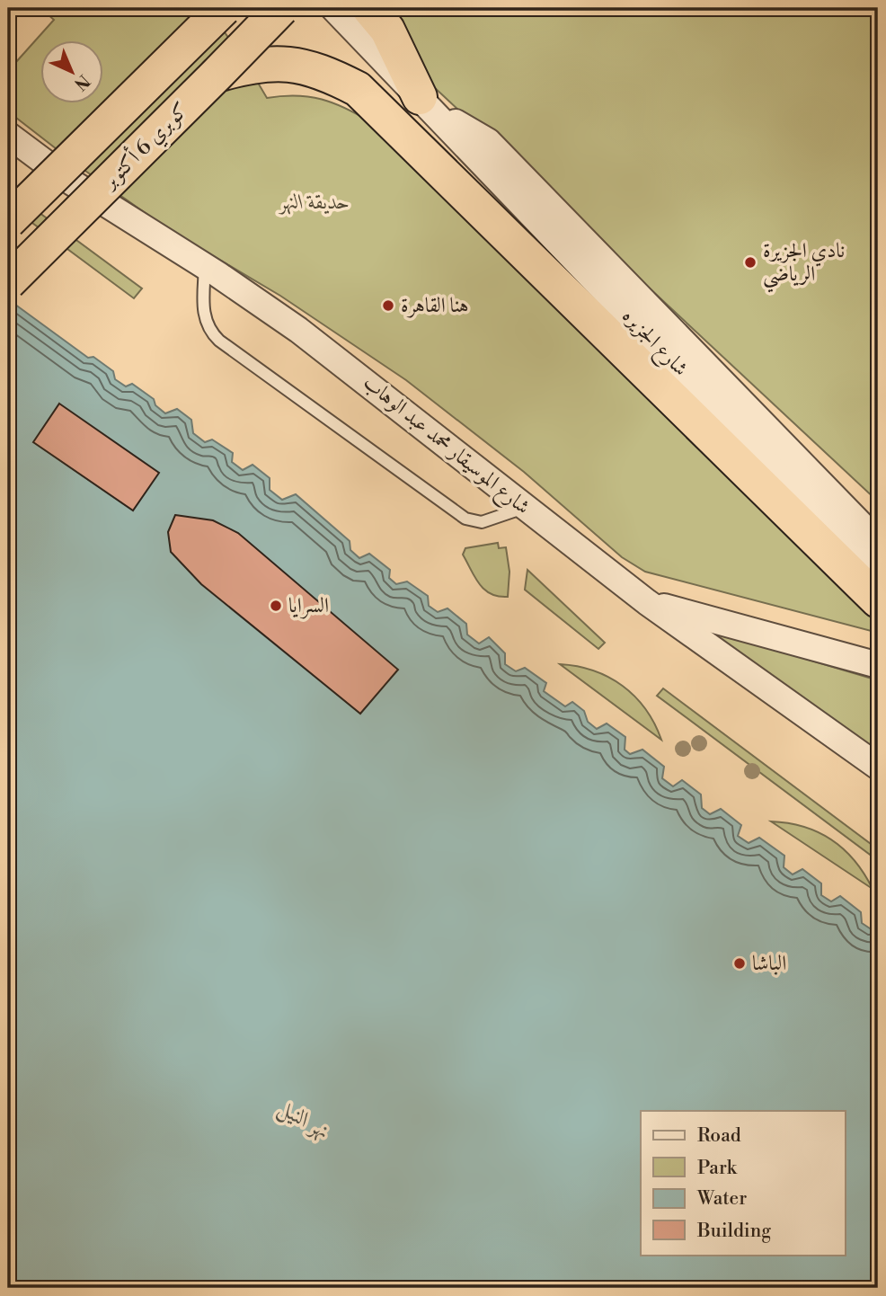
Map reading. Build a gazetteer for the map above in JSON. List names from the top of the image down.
{
  "streets": {
    "highway": ["كوبري 6 أكتوبر"],
    "street": ["شارع الجزيره", "شارع الموسيقار محمد عبد الوهاب"]
  },
  "water": ["نهر النيل"],
  "parks": ["حديقة النهر"],
  "places": [
    "نادي الجزيرة الرياضي",
    "هنا القاهرة",
    "السرايا",
    "الباشا"
  ],
  "legend": [
    "Road",
    "Park",
    "Water",
    "Building"
  ],
  "north": "bottom right"
}
